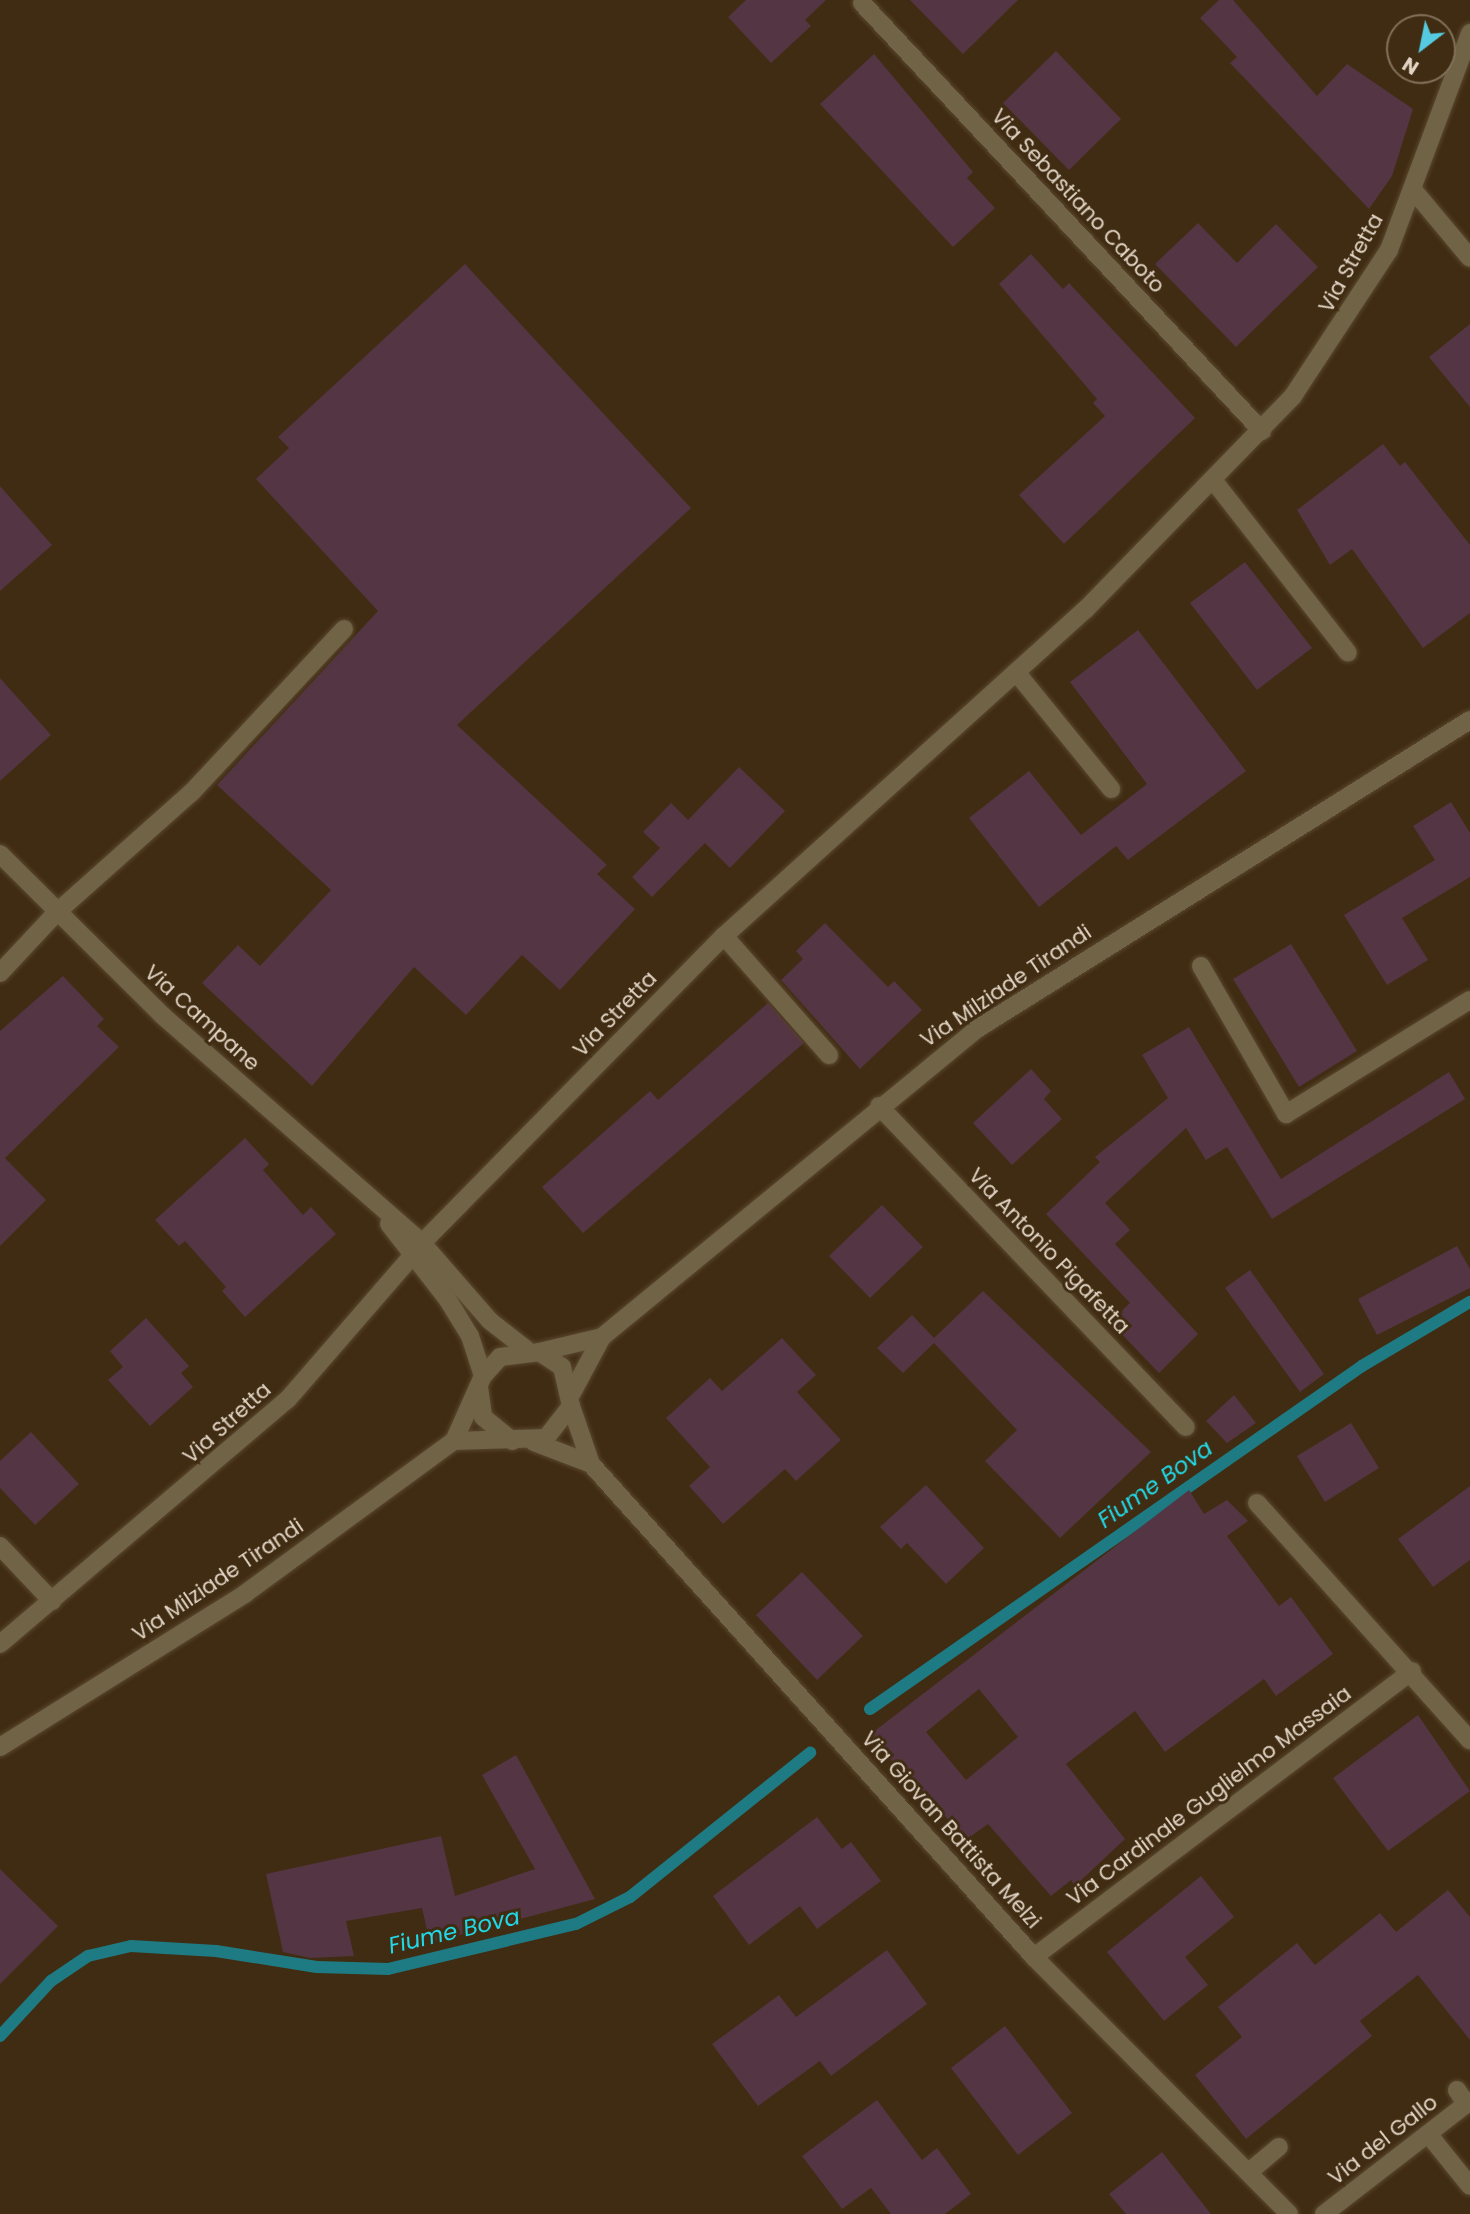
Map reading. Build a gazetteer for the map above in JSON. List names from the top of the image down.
{
  "streets": {
    "street": [
      "Via Sebastiano Caboto",
      "Via Stretta",
      "Via Milziade Tirandi",
      "Via Campane",
      "Via Antonio Pigafetta",
      "Via Cardinale Guglielmo Massaia",
      "Via Giovan Battista Melzi",
      "Via del Gallo"
    ]
  },
  "crossings": [
    ["Via Sebastiano Caboto", "Via Stretta"],
    ["Via Stretta", "Via Campane"],
    ["Via Milziade Tirandi", "Via Campane"],
    ["Via Milziade Tirandi", "Via Antonio Pigafetta"],
    ["Via Milziade Tirandi", "Via Giovan Battista Melzi"],
    ["Via Campane", "Via Giovan Battista Melzi"],
    ["Via Cardinale Guglielmo Massaia", "Via Giovan Battista Melzi"]
  ],
  "water": ["Fiume Bova"],
  "north": "bottom left"
}
